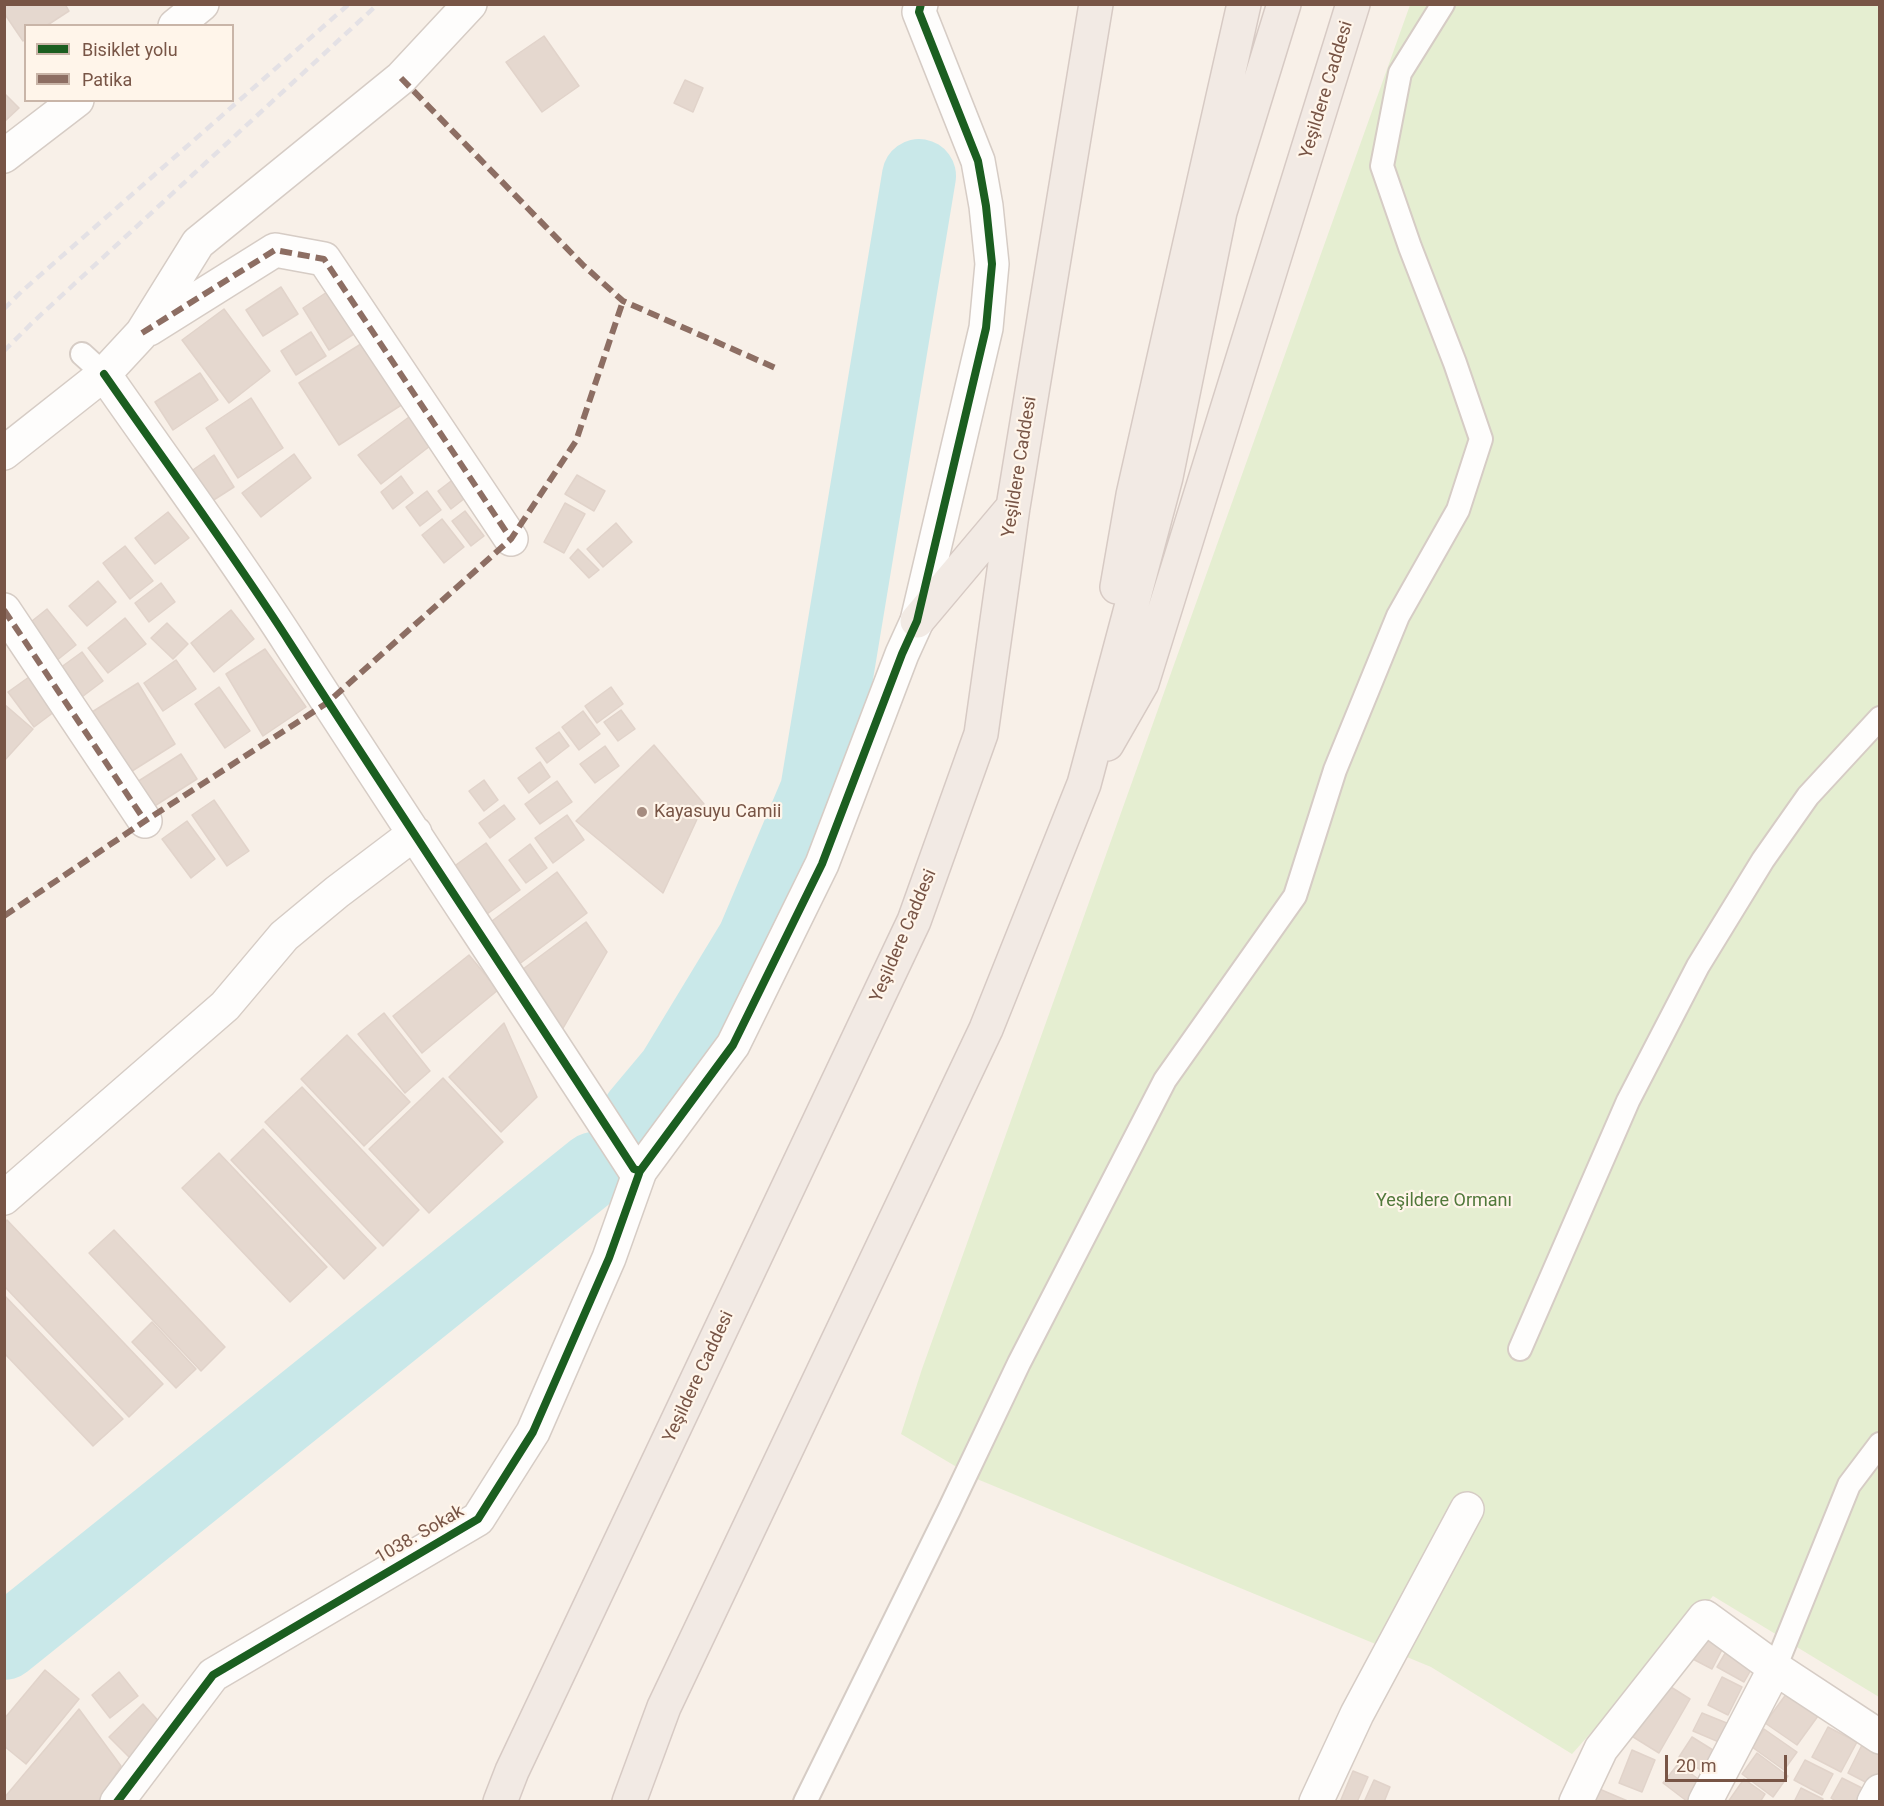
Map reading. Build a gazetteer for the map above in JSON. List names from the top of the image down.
{
  "streets": {
    "highway": ["Yeşildere Caddesi"],
    "street": ["1038. Sokak"]
  },
  "parks": ["Yeşildere Ormanı"],
  "places": ["Kayasuyu Camii"],
  "legend": ["Bisiklet yolu", "Patika"],
  "scale_bar": "20 m"
}
